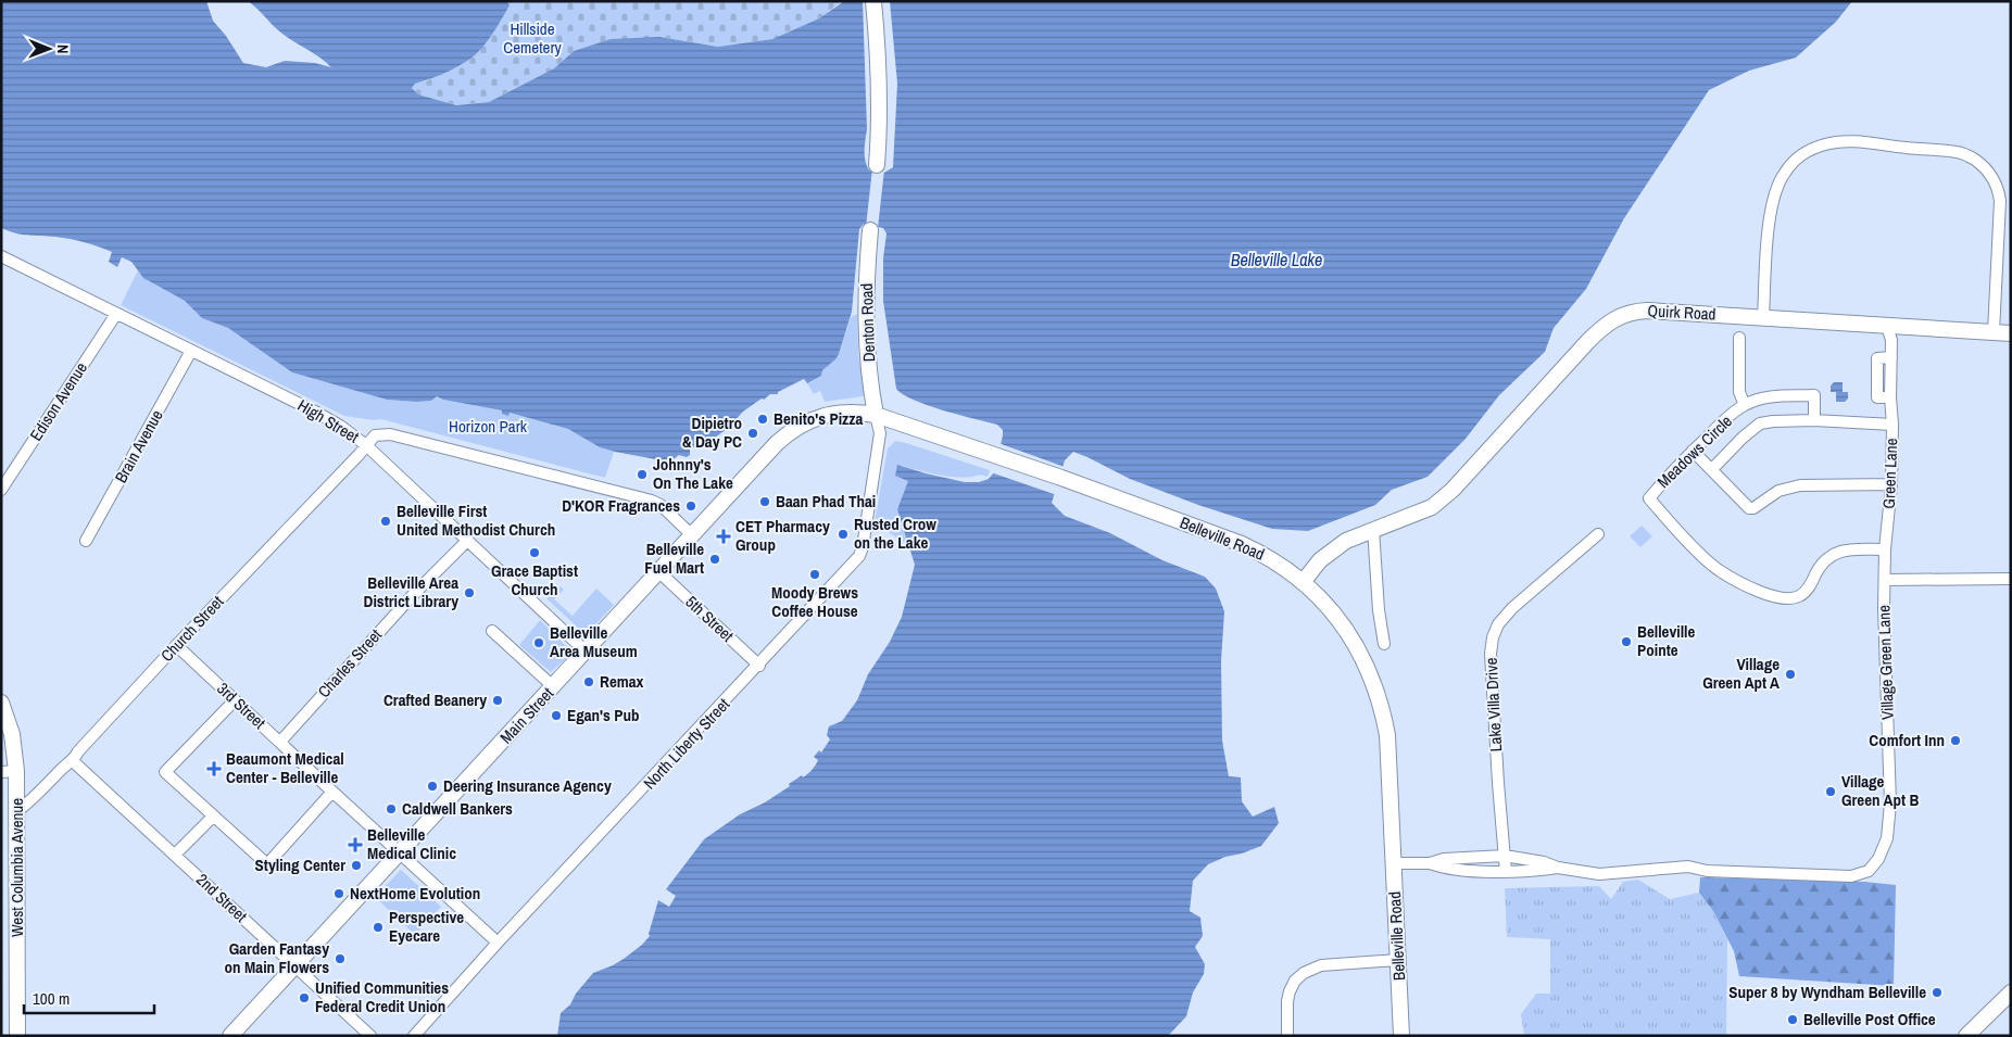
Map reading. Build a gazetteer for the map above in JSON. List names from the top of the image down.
{
  "streets": {
    "main road": [
      "Quirk Road",
      "Denton Road",
      "Belleville Road",
      "Main Street",
      "West Columbia Avenue"
    ],
    "street": [
      "Edison Avenue",
      "High Street",
      "Brain Avenue",
      "Meadows Circle",
      "Green Lane",
      "5th Street",
      "Church Street",
      "Village Green Lane",
      "Charles Street",
      "Lake Villa Drive",
      "3rd Street",
      "North Liberty Street",
      "2nd Street"
    ]
  },
  "crossings": [
    ["Quirk Road", "Belleville Road"],
    ["Denton Road", "Belleville Road"],
    ["Denton Road", "North Liberty Street"],
    ["Edison Avenue", "High Street"],
    ["High Street", "Brain Avenue"],
    ["High Street", "Church Street"],
    ["High Street", "Main Street"],
    ["Meadows Circle", "Green Lane"],
    ["Green Lane", "Village Green Lane"],
    ["Belleville Road", "Main Street"],
    ["Belleville Road", "North Liberty Street"],
    ["5th Street", "Main Street"],
    ["5th Street", "North Liberty Street"],
    ["Church Street", "3rd Street"],
    ["Church Street", "West Columbia Avenue"],
    ["Church Street", "2nd Street"],
    ["Charles Street", "3rd Street"],
    ["3rd Street", "Main Street"],
    ["3rd Street", "North Liberty Street"],
    ["Main Street", "2nd Street"]
  ],
  "water": ["Belleville Lake"],
  "parks": ["Hillside Cemetery", "Horizon Park"],
  "places": {
    "other": [
      "Benito's Pizza",
      "Dipietro & Day PC",
      "Johnny's On The Lake",
      "Baan Phad Thai",
      "D'KOR Fragrances",
      "Belleville First United Methodist Church",
      "Rusted Crow on the Lake",
      "Grace Baptist Church",
      "Belleville Fuel Mart",
      "Moody Brews Coffee House",
      "Belleville Area District Library",
      "Belleville Pointe",
      "Belleville Area Museum",
      "Village Green Apt A",
      "Remax",
      "Crafted Beanery",
      "Egan's Pub",
      "Comfort Inn",
      "Deering Insurance Agency",
      "Village Green Apt B",
      "Caldwell Bankers",
      "Styling Center",
      "NextHome Evolution",
      "Perspective Eyecare",
      "Garden Fantasy on Main Flowers",
      "Super 8 by Wyndham Belleville",
      "Unified Communities Federal Credit Union",
      "Belleville Post Office"
    ],
    "health": ["CET Pharmacy Group", "Beaumont Medical Center - Belleville", "Belleville Medical Clinic"]
  },
  "scale_bar": "100 m",
  "north": "right"
}
